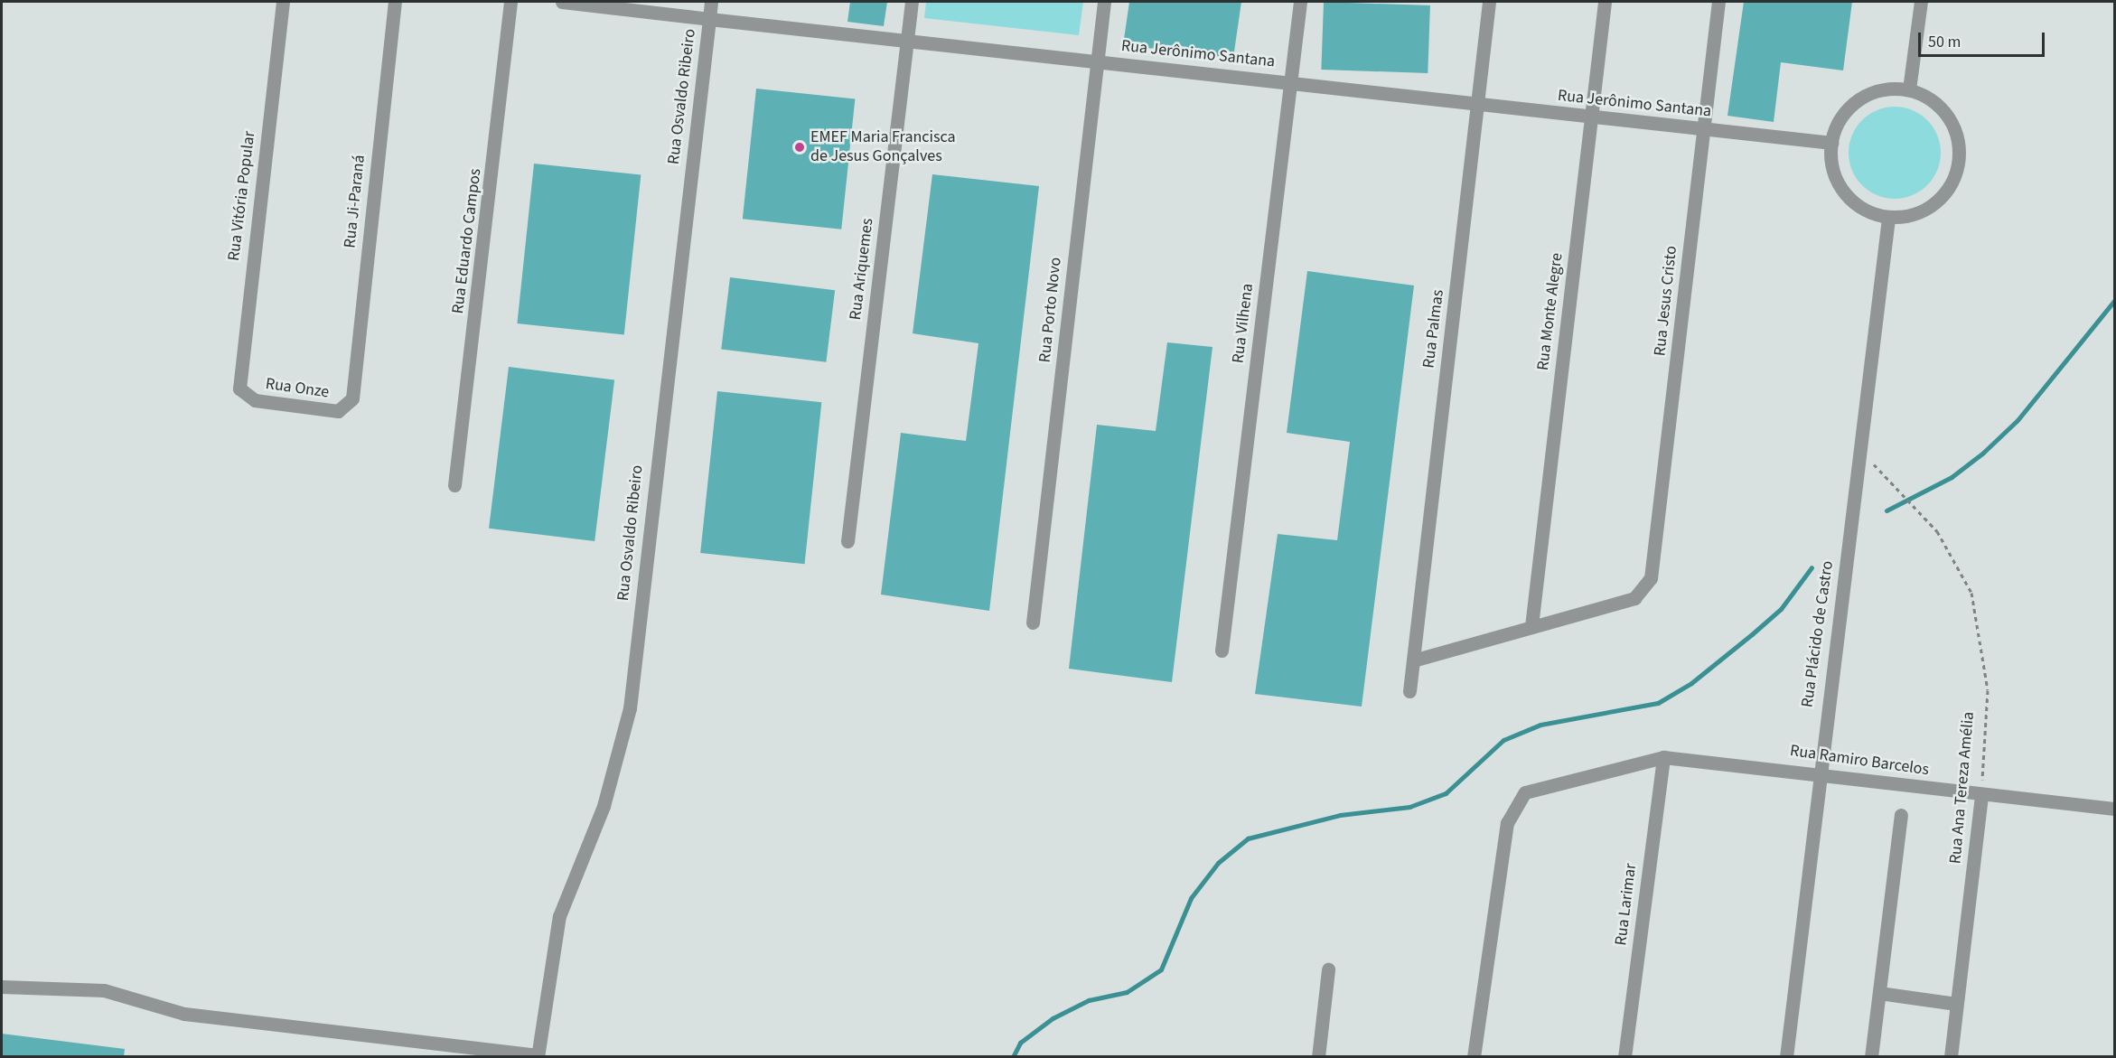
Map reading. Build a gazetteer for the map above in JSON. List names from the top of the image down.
{
  "streets": {
    "street": [
      "Rua Jerônimo Santana",
      "Rua Osvaldo Ribeiro",
      "Rua Vitória Popular",
      "Rua Ji-Paraná",
      "Rua Eduardo Campos",
      "Rua Ariquemes",
      "Rua Jesus Cristo",
      "Rua Porto Novo",
      "Rua Monte Alegre",
      "Rua Vilhena",
      "Rua Palmas",
      "Rua Onze",
      "Rua Plácido de Castro",
      "Rua Ramiro Barcelos",
      "Rua Ana Tereza Amélia",
      "Rua Larimar"
    ]
  },
  "crossings": [
    ["Rua Jerônimo Santana", "Rua Osvaldo Ribeiro"],
    ["Rua Jerônimo Santana", "Rua Ariquemes"],
    ["Rua Jerônimo Santana", "Rua Jesus Cristo"],
    ["Rua Jerônimo Santana", "Rua Porto Novo"],
    ["Rua Jerônimo Santana", "Rua Monte Alegre"],
    ["Rua Jerônimo Santana", "Rua Vilhena"],
    ["Rua Jerônimo Santana", "Rua Palmas"],
    ["Rua Jerônimo Santana", "Rua Plácido de Castro"],
    ["Rua Vitória Popular", "Rua Onze"],
    ["Rua Ji-Paraná", "Rua Onze"],
    ["Rua Jesus Cristo", "Rua Monte Alegre"],
    ["Rua Plácido de Castro", "Rua Ramiro Barcelos"],
    ["Rua Ramiro Barcelos", "Rua Ana Tereza Amélia"],
    ["Rua Ramiro Barcelos", "Rua Larimar"]
  ],
  "places": ["EMEF Maria Francisca de Jesus Gonçalves"],
  "scale_bar": "50 m"
}
